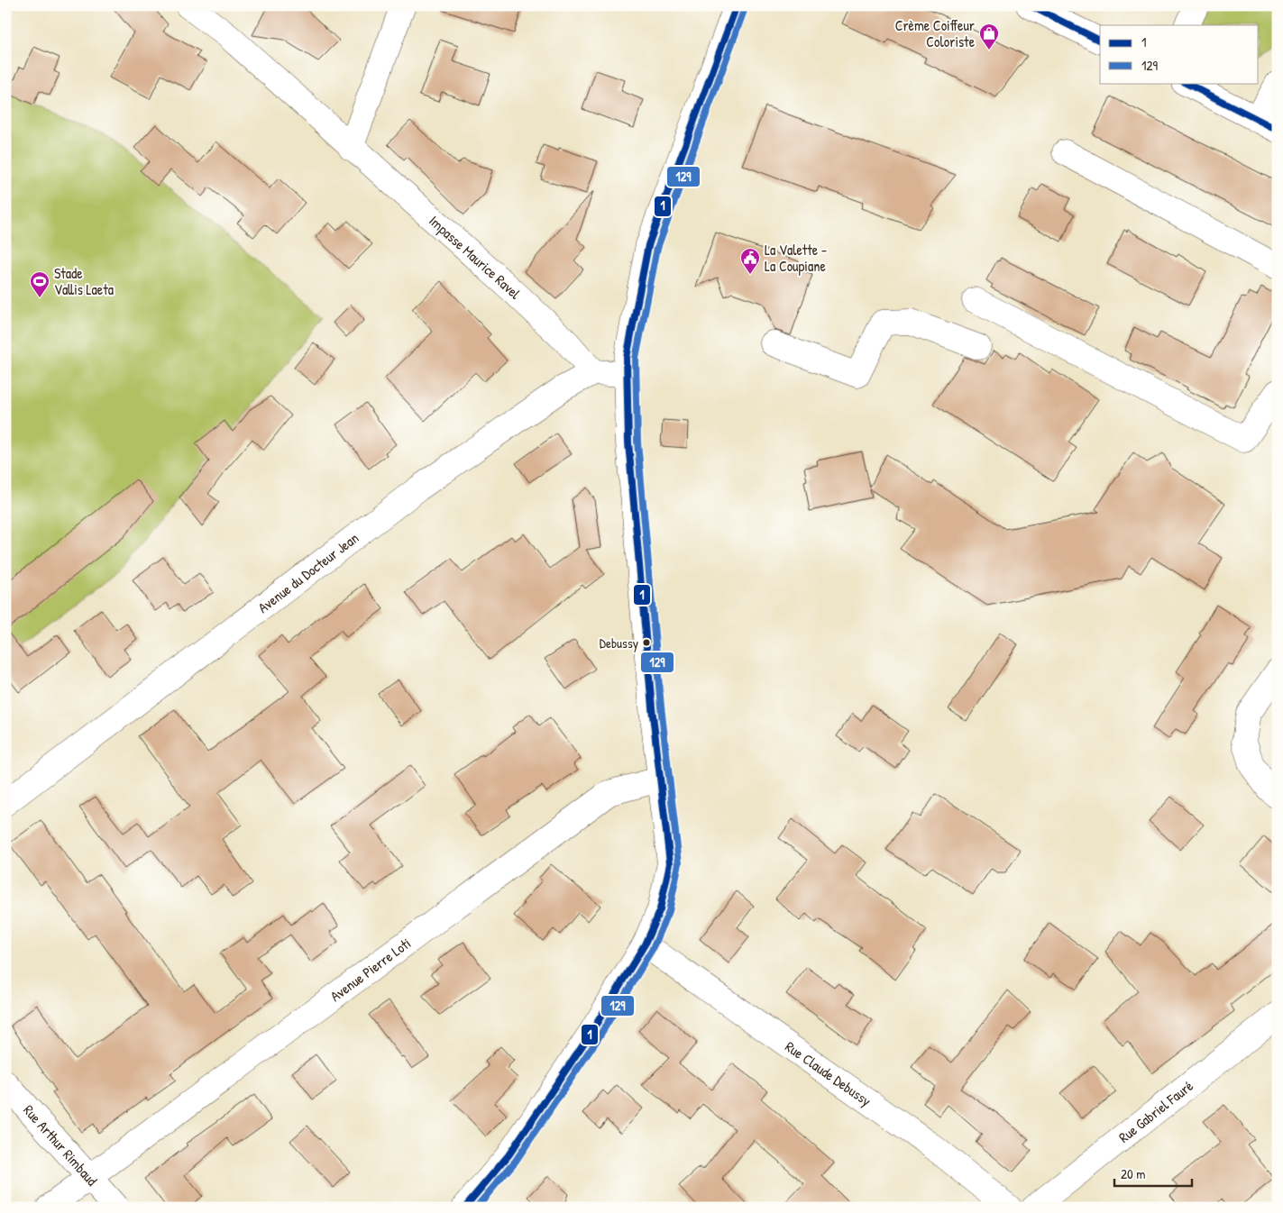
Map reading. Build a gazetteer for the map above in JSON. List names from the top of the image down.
{
  "streets": {
    "street": [
      "Impasse Maurice Ravel",
      "Avenue du Docteur Jean",
      "Avenue Pierre Loti",
      "Rue Claude Debussy",
      "Rue Gabriel Fauré",
      "Rue Arthur Rimbaud"
    ]
  },
  "crossings": [
    ["Impasse Maurice Ravel", "Avenue du Docteur Jean"],
    ["Avenue Pierre Loti", "Rue Arthur Rimbaud"]
  ],
  "places": {
    "shop": ["Crème Coiffeur Coloriste"],
    "public building": ["La Valette - La Coupiane"],
    "sports": ["Stade Vallis Laeta"],
    "other": ["Debussy"]
  },
  "lines": ["transit line 1", "transit line 129"],
  "legend": ["1", "129"],
  "scale_bar": "20 m"
}
